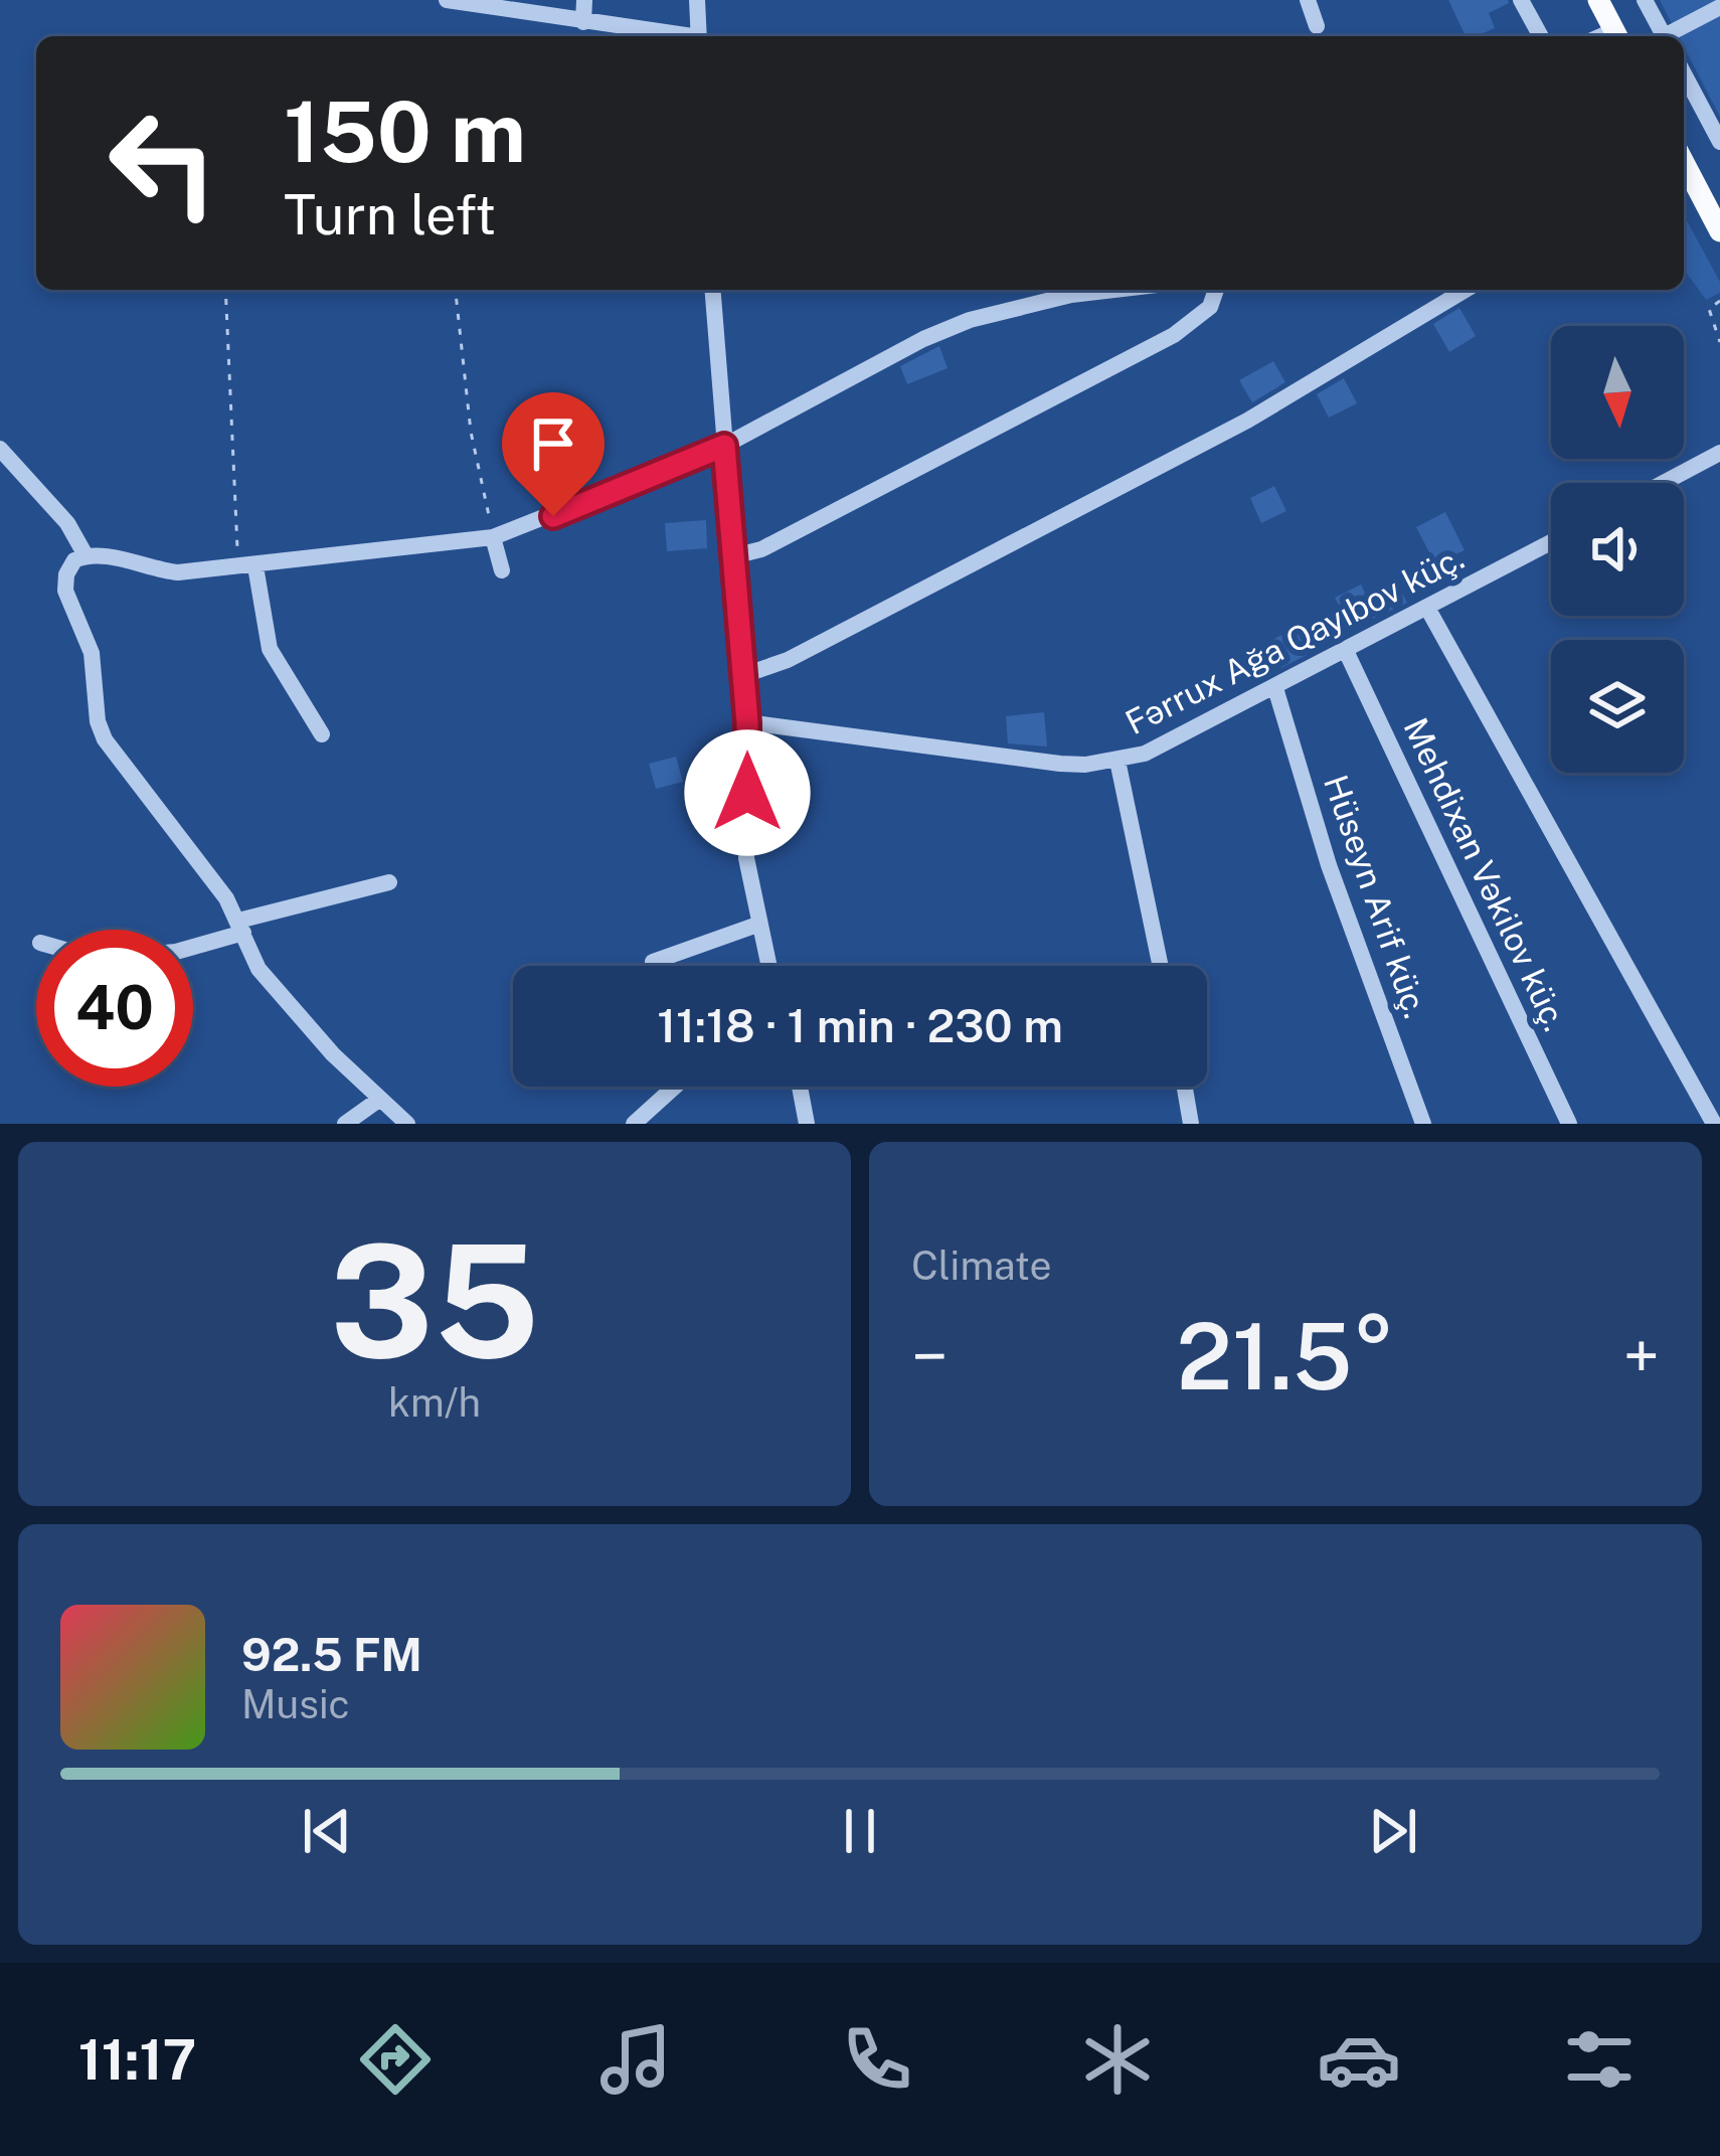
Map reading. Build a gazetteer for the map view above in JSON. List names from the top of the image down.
{
  "streets": {
    "street": ["Fərrux Ağa Qayıbov küç.", "Mehdixan Vəkilov küç.", "Hüseyn Arif küç."]
  },
  "crossings": [
    ["Fərrux Ağa Qayıbov küç.", "Mehdixan Vəkilov küç."],
    ["Fərrux Ağa Qayıbov küç.", "Hüseyn Arif küç."]
  ],
  "north": "bottom",
  "page": {
    "turn": ["150 m", "Turn left"],
    "limit": "40",
    "trip": "11:18 · 1 min · 230 m",
    "tile": [
      ["35", "km/h"],
      "Climate"
    ],
    "heat": ["−", "21.5°", "+"],
    "song": ["92.5 FM", "Music"],
    "tabs": "11:17"
  }
}
